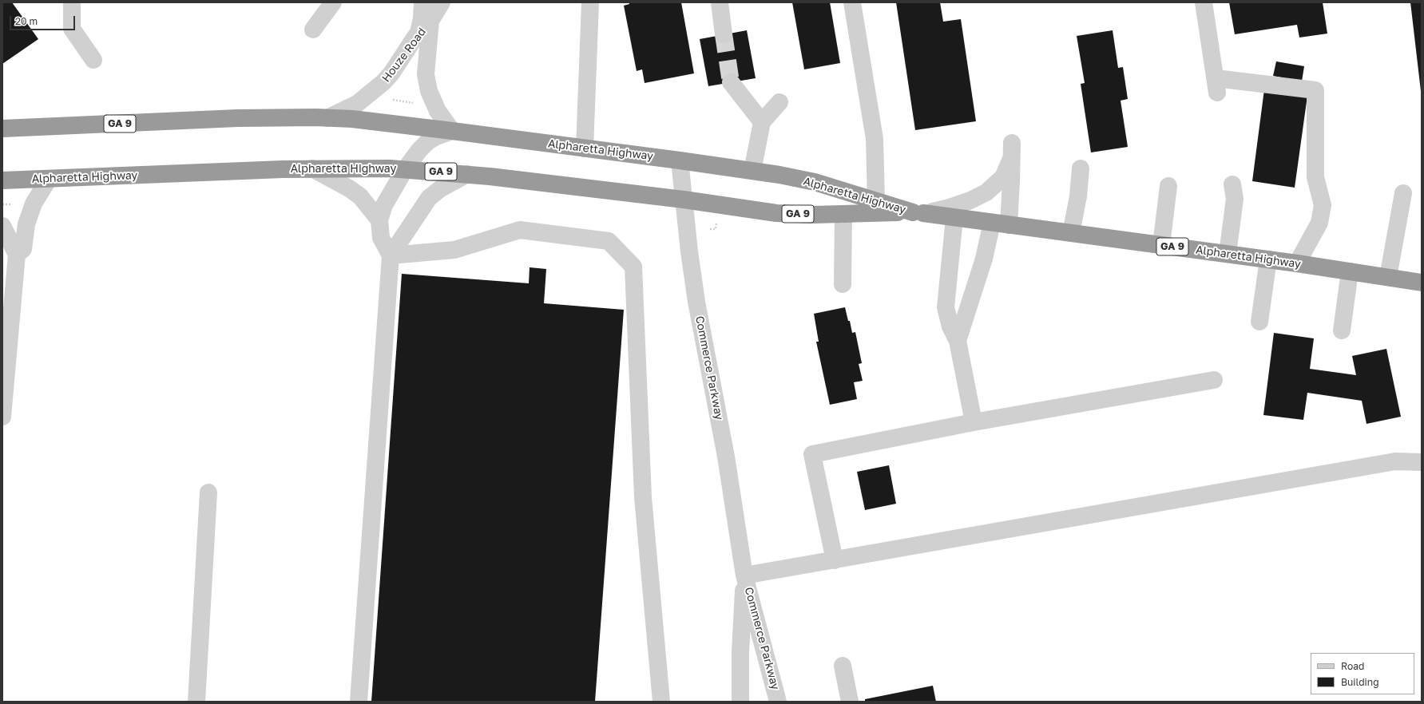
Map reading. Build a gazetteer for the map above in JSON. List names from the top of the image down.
{
  "streets": {
    "highway": ["GA 9", "Alpharetta Highway"],
    "street": ["Houze Road", "Commerce Parkway"]
  },
  "crossings": [
    ["Houze Road", "Alpharetta Highway"],
    ["Alpharetta Highway", "Commerce Parkway"]
  ],
  "legend": ["Road", "Building"],
  "scale_bar": "20 m"
}
